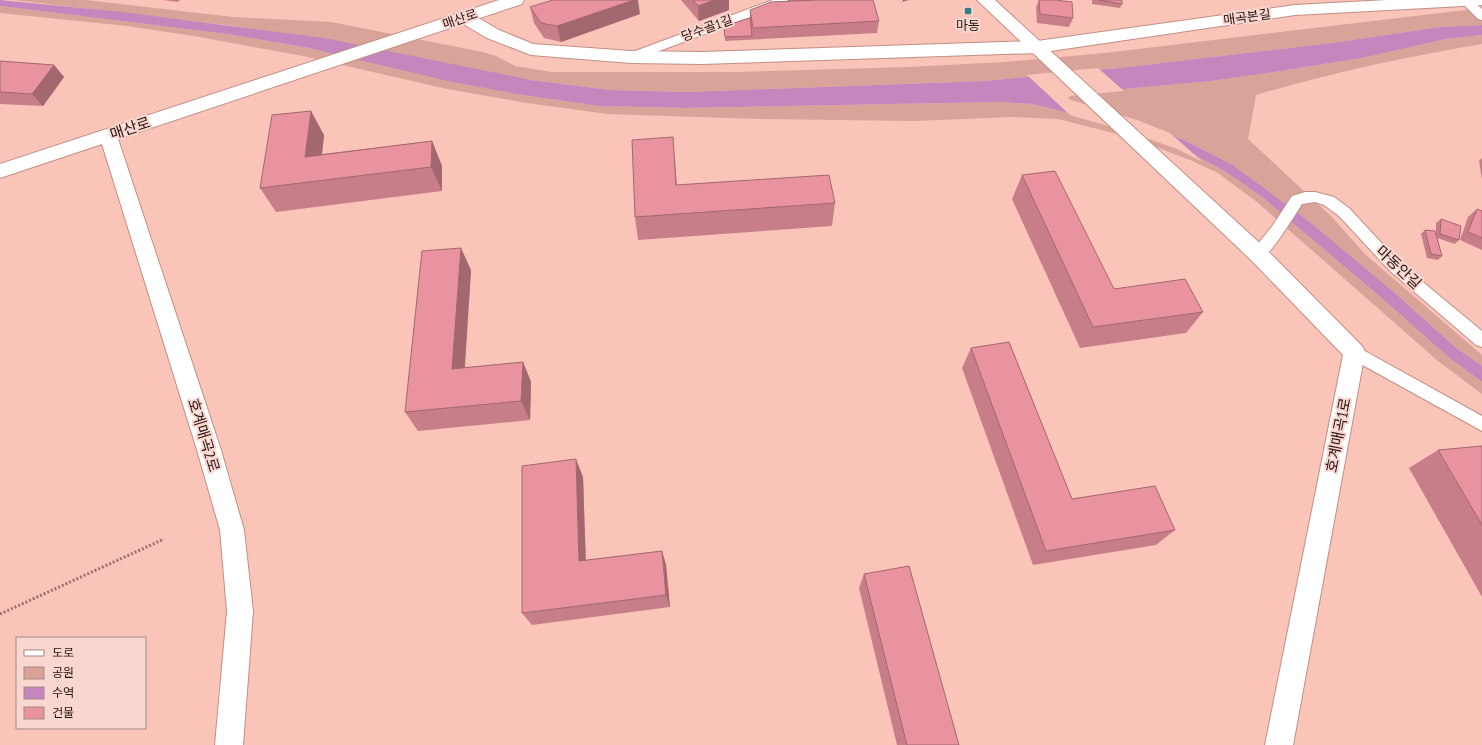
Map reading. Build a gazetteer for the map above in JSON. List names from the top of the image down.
{
  "streets": {
    "street": [
      "매곡본길",
      "매산로",
      "호계매곡2로",
      "호계매곡1로"
    ],
    "lane": ["당수골1길", "마동안길"]
  },
  "crossings": [
    ["매곡본길", "매산로"],
    ["매곡본길", "당수골1길"],
    ["매산로", "호계매곡2로"]
  ],
  "places": {
    "transit": ["마동"]
  },
  "legend": [
    "도로",
    "공원",
    "수역",
    "건물"
  ]
}
